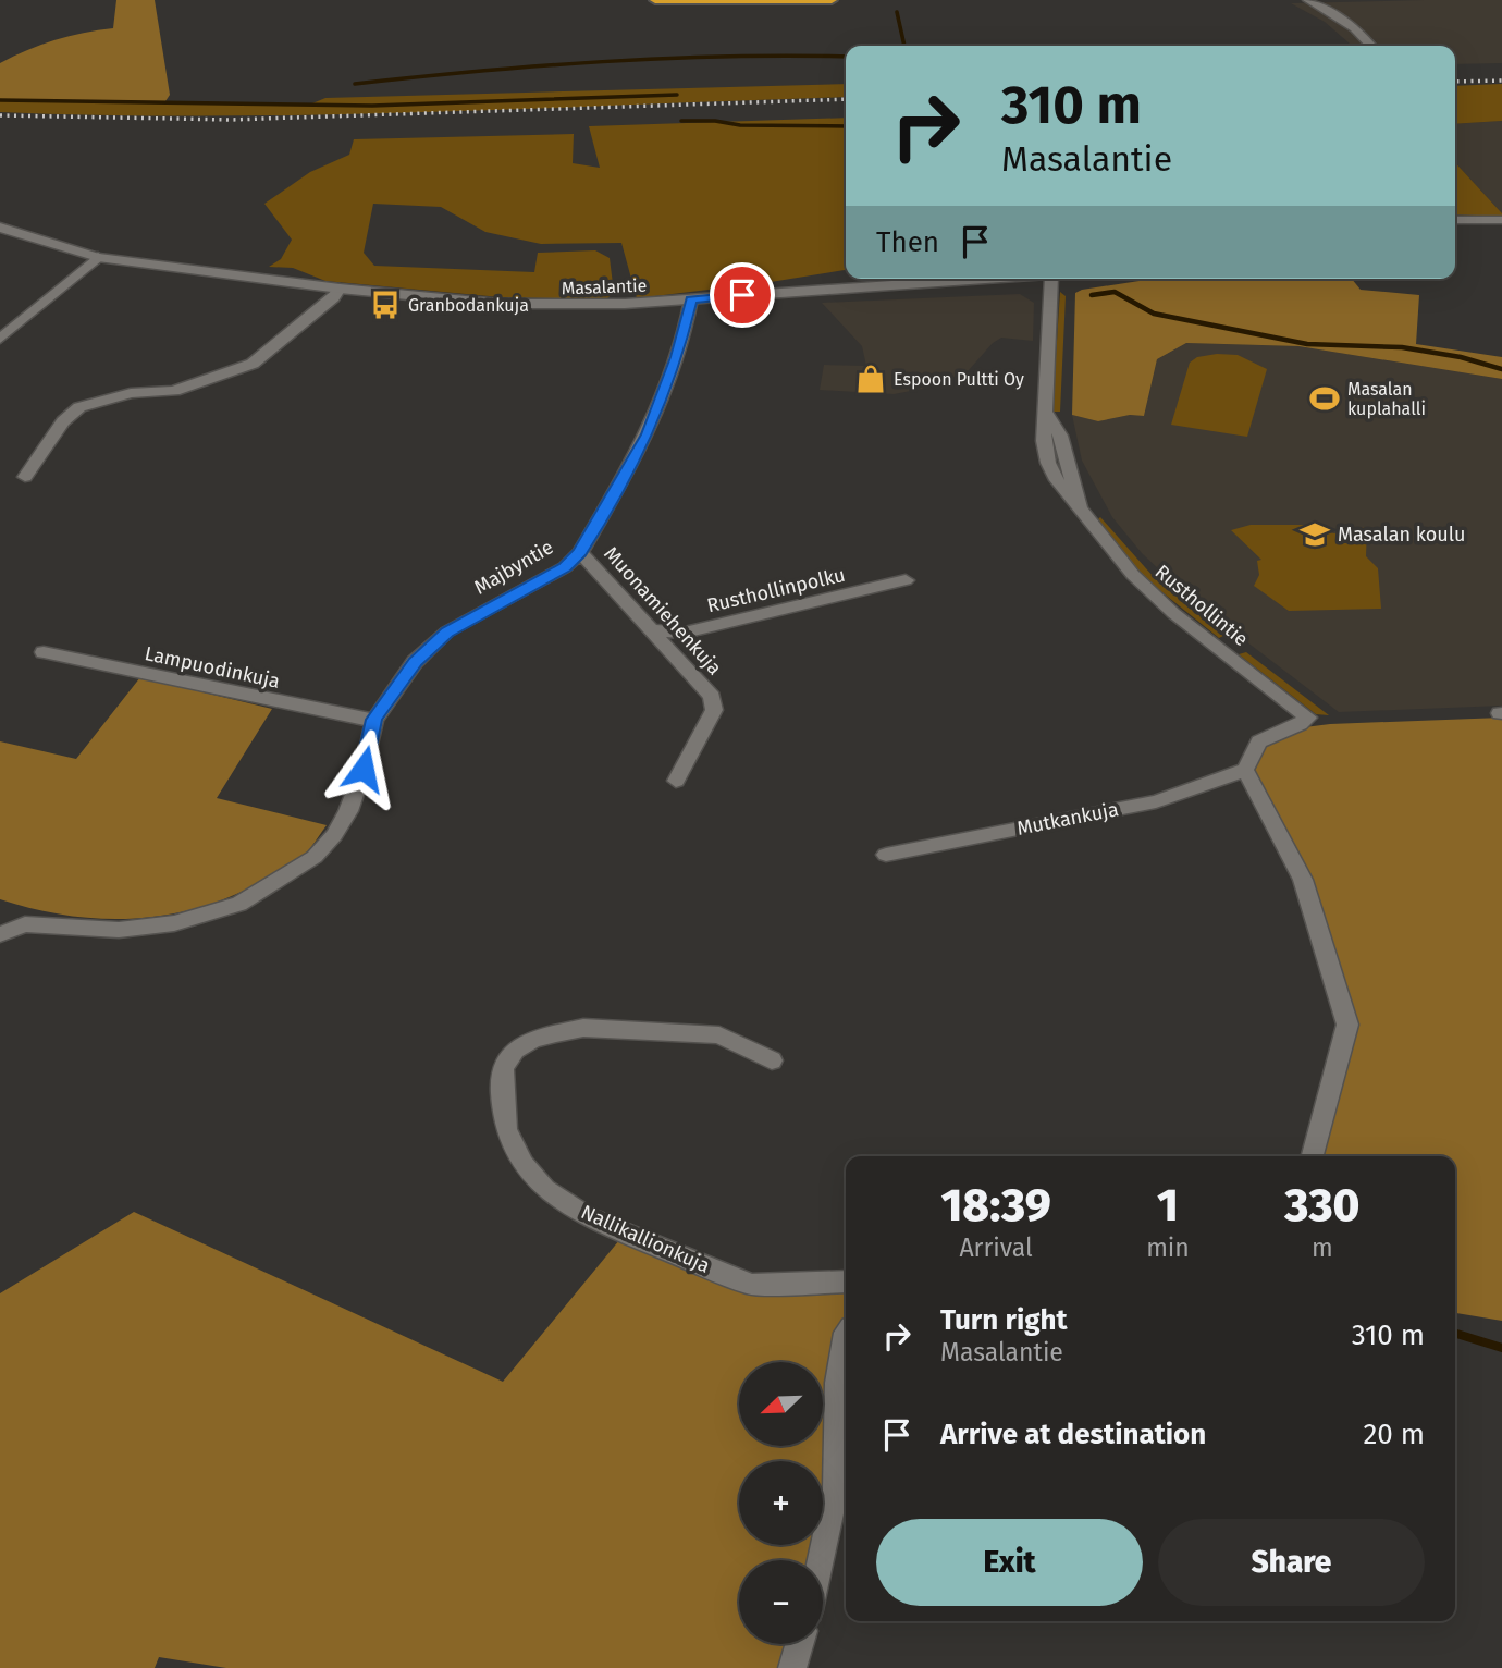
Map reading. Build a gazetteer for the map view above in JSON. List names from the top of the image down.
{
  "streets": {
    "street": [
      "Masalantie",
      "Majbyntie",
      "Rusthollinpolku",
      "Rusthollintie",
      "Muonamiehenkuja",
      "Lampuodinkuja",
      "Mutkankuja",
      "Nallikallionkuja"
    ]
  },
  "crossings": [
    ["Masalantie", "Majbyntie"],
    ["Majbyntie", "Muonamiehenkuja"],
    ["Majbyntie", "Lampuodinkuja"],
    ["Rusthollinpolku", "Muonamiehenkuja"],
    ["Rusthollintie", "Mutkankuja"]
  ],
  "places": {
    "bus stop": ["Granbodankuja"],
    "shop": ["Espoon Pultti Oy"],
    "sports": ["Masalan kuplahalli"],
    "school or university": ["Masalan koulu"]
  },
  "north": "bottom left",
  "page": {
    "turn": ["310 m", "Masalantie"],
    "then": "Then",
    "eta": [
      "18:39",
      "Arrival",
      "1",
      "min",
      "330",
      "m"
    ],
    "list": [
      {
        "name": "Turn right",
        "note": "Masalantie",
        "value": "310 m"
      },
      {
        "name": "Arrive at destination",
        "value": "20 m"
      }
    ],
    "map_buttons": ["+", "−"],
    "buttons": ["Exit", "Share"]
  }
}
